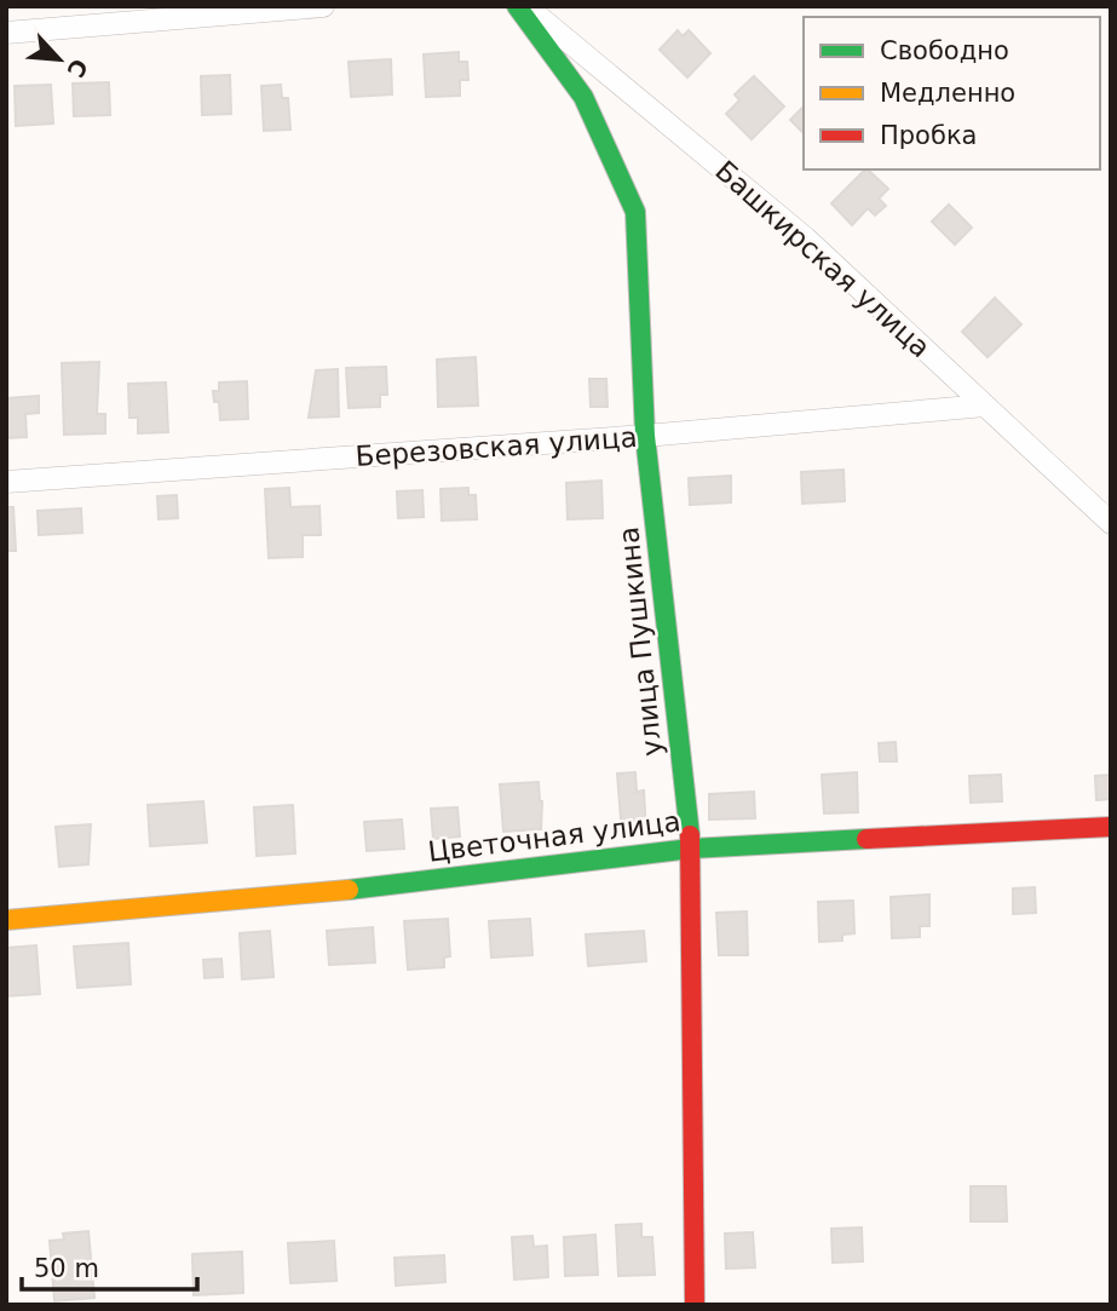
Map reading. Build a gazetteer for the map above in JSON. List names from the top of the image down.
{
  "streets": {
    "street": [
      "Башкирская улица",
      "Березовская улица",
      "улица Пушкина",
      "Цветочная улица"
    ]
  },
  "crossings": [
    ["Башкирская улица", "Березовская улица"],
    ["Березовская улица", "улица Пушкина"],
    ["улица Пушкина", "Цветочная улица"]
  ],
  "legend": ["Свободно", "Медленно", "Пробка"],
  "scale_bar": "50 m",
  "north": "bottom right"
}
